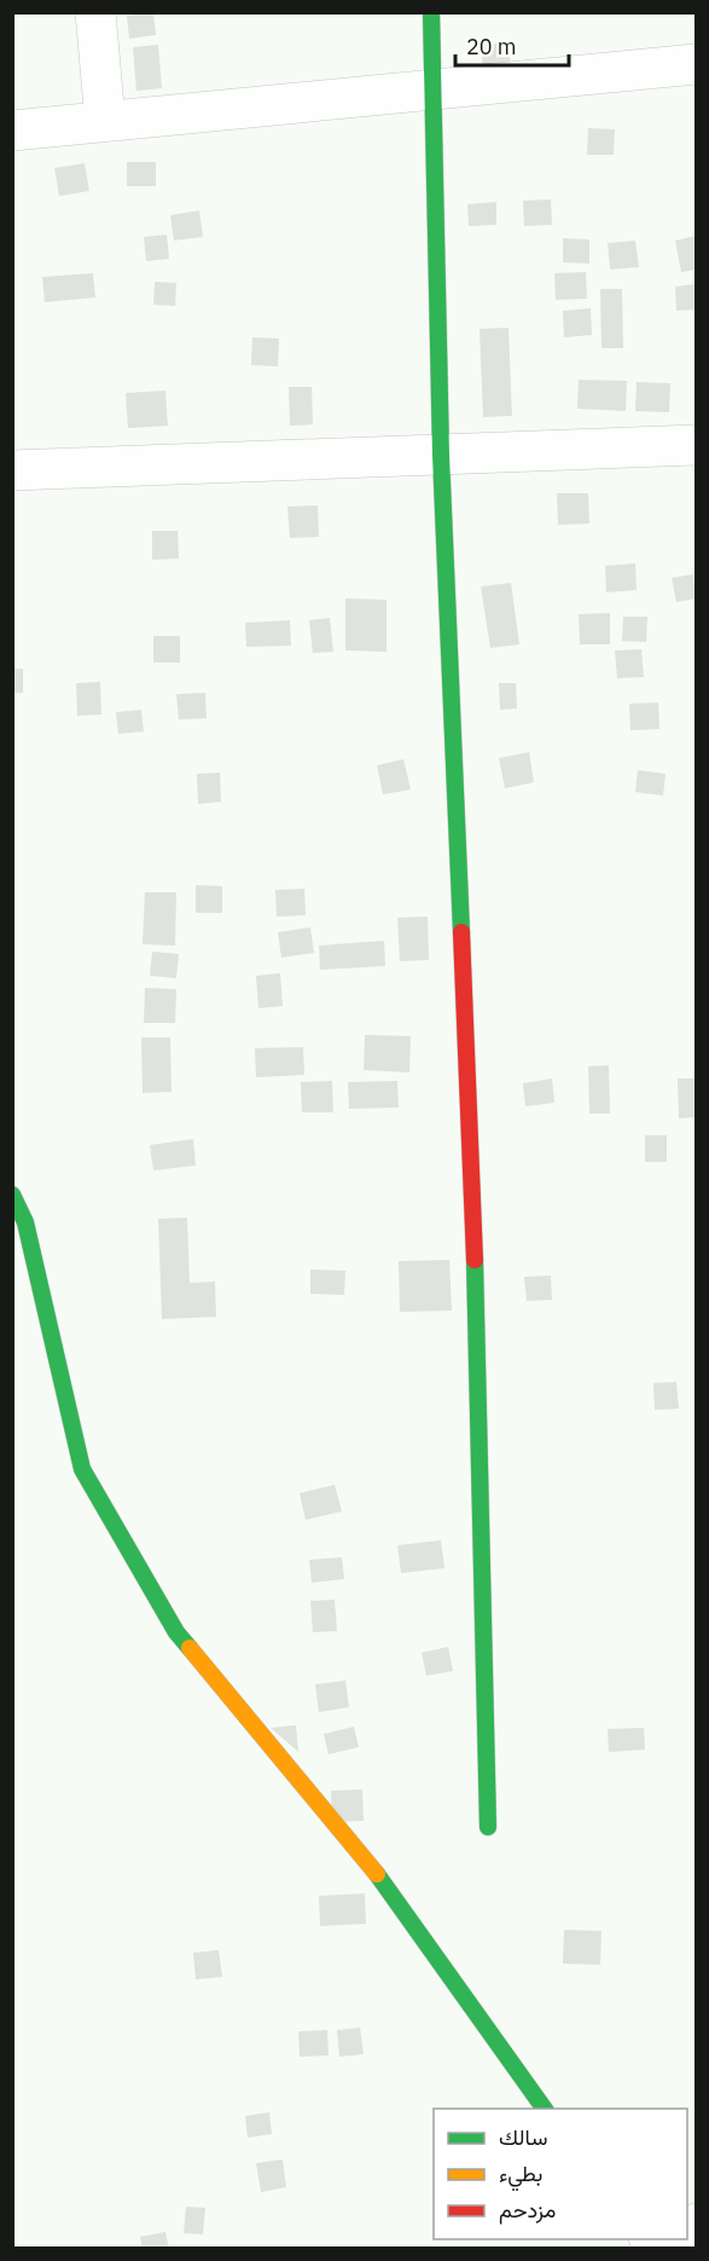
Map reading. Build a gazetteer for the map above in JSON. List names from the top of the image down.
{
  "legend": ["سالك", "بطيء", "مزدحم"],
  "scale_bar": "20 m"
}
